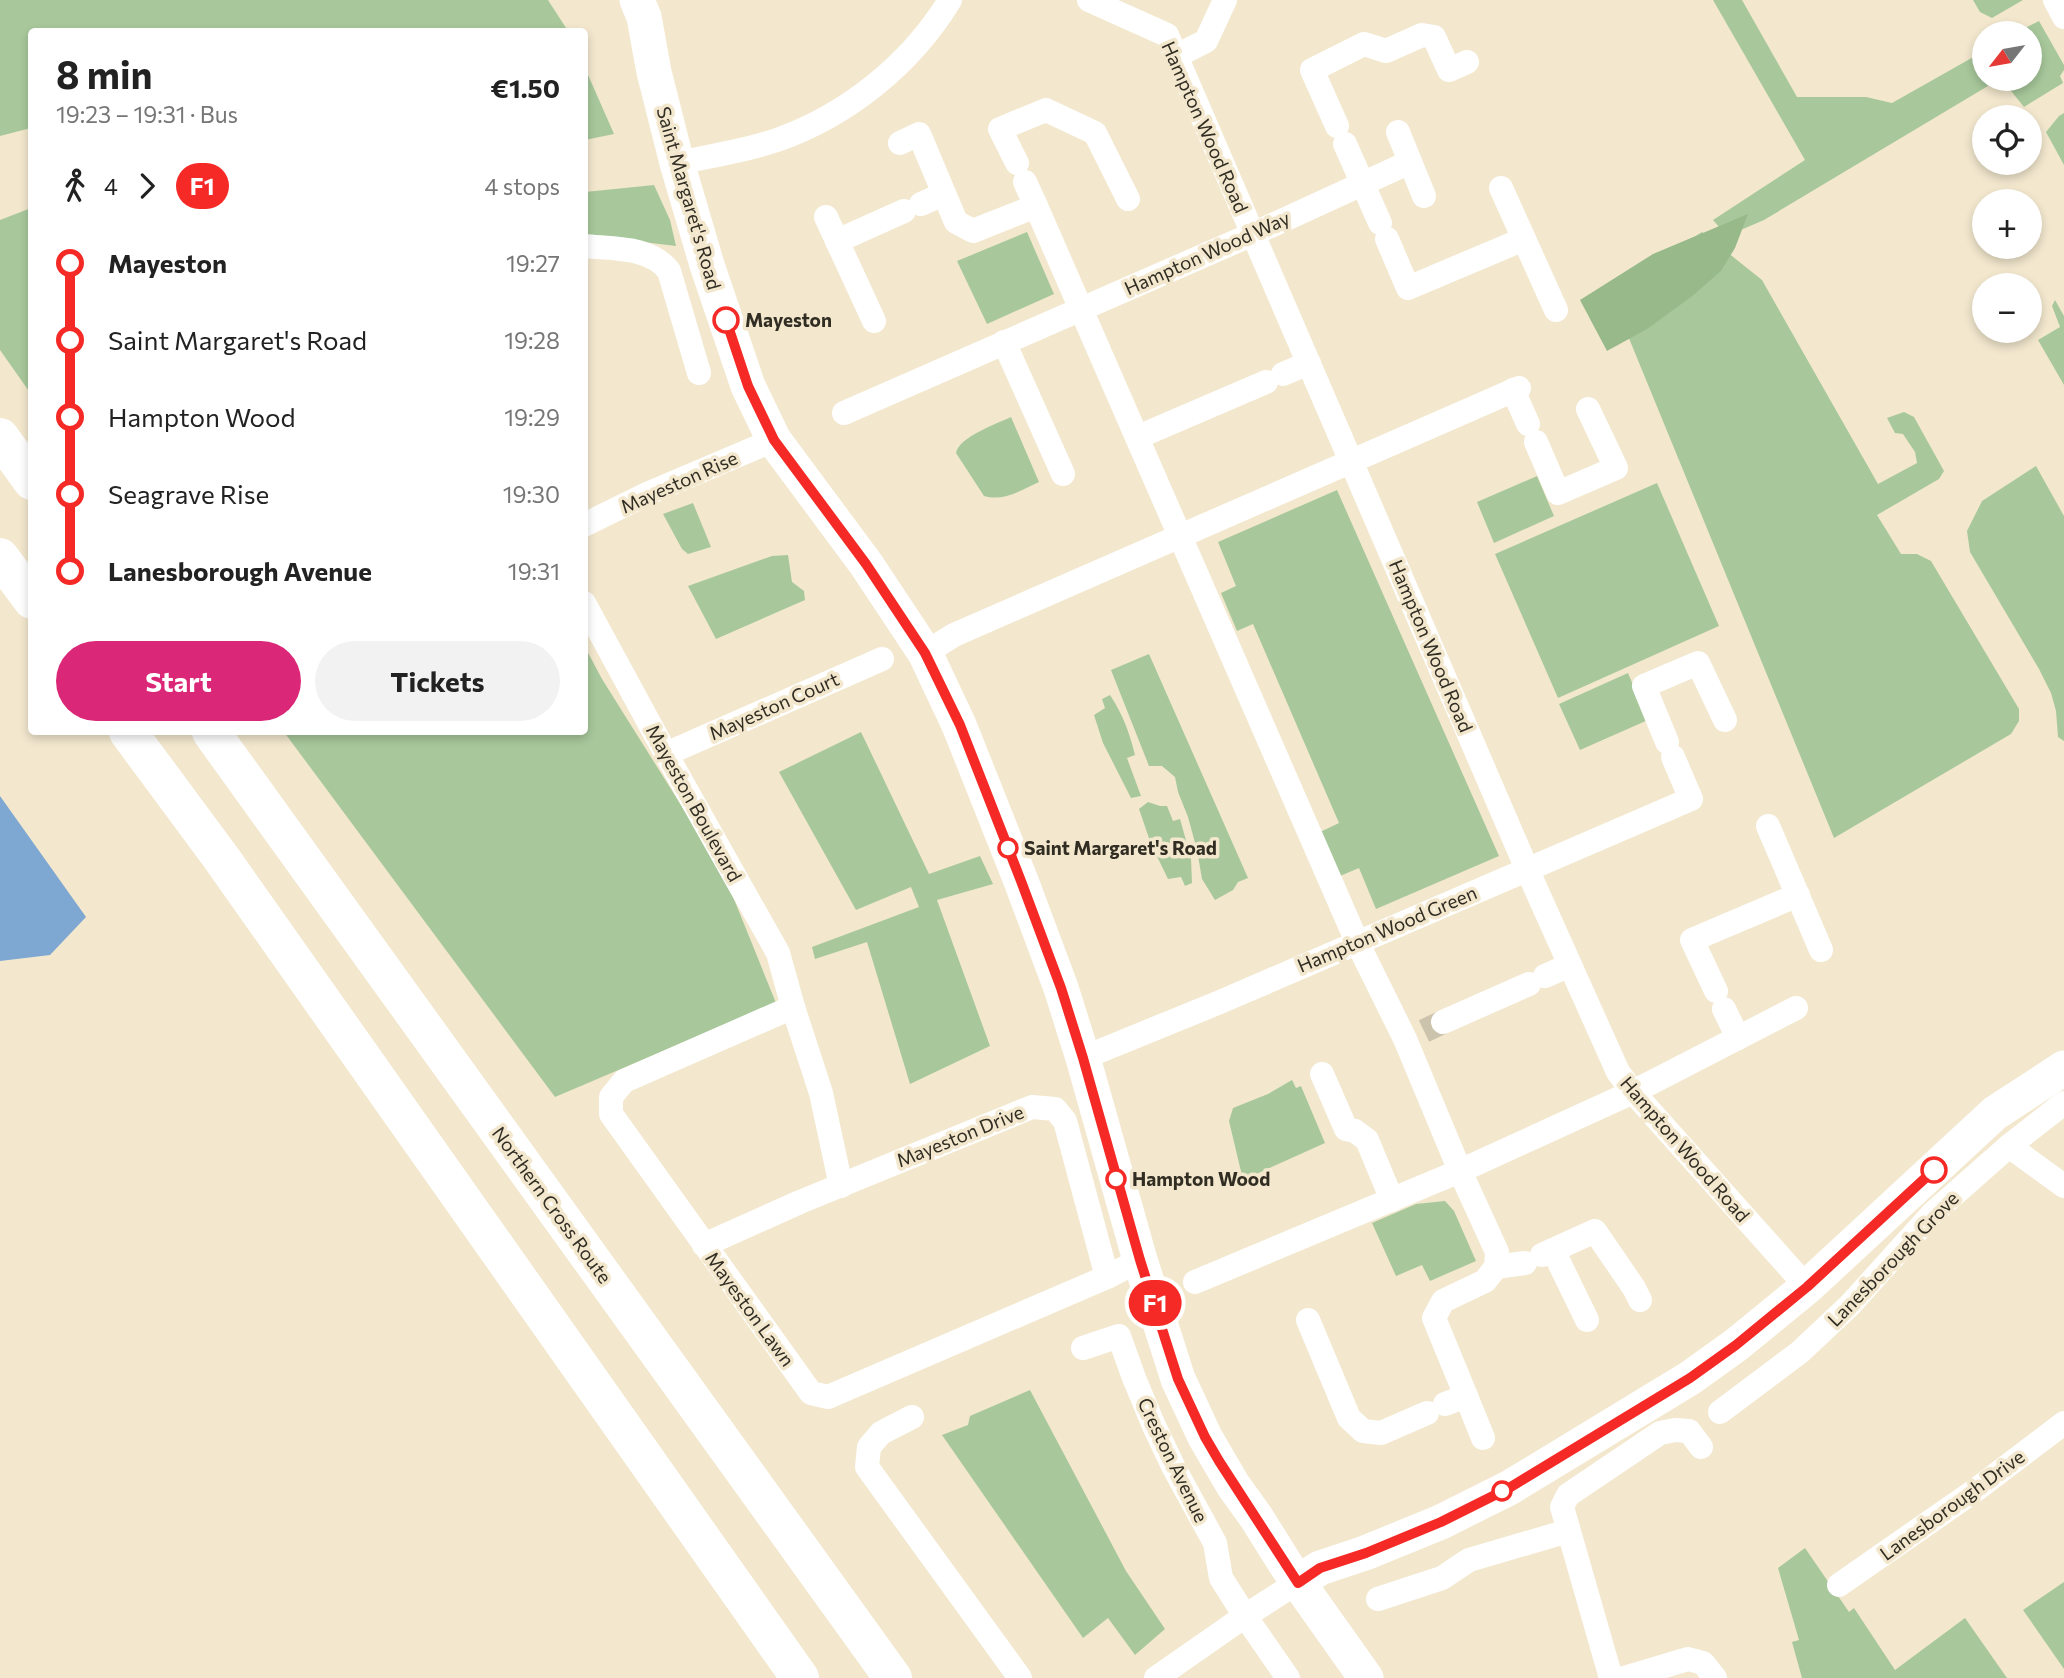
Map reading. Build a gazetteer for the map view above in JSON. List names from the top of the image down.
{
  "streets": {
    "highway": ["Northern Cross Route"],
    "main road": ["Saint Margaret's Road"],
    "street": [
      "Hampton Wood Road",
      "Hampton Wood Way",
      "Mayeston Rise",
      "Mayeston Court",
      "Mayeston Boulevard",
      "Hampton Wood Green",
      "Mayeston Drive",
      "Lanesborough Grove",
      "Mayeston Lawn",
      "Creston Avenue",
      "Lanesborough Drive"
    ]
  },
  "crossings": [
    ["Hampton Wood Road", "Hampton Wood Way"],
    ["Hampton Wood Road", "Hampton Wood Green"],
    ["Saint Margaret's Road", "Mayeston Rise"],
    ["Saint Margaret's Road", "Hampton Wood Green"],
    ["Saint Margaret's Road", "Mayeston Lawn"],
    ["Mayeston Court", "Mayeston Boulevard"],
    ["Mayeston Boulevard", "Mayeston Drive"],
    ["Mayeston Boulevard", "Mayeston Lawn"],
    ["Mayeston Drive", "Mayeston Lawn"]
  ],
  "places": ["Mayeston", "Saint Margaret's Road", "Hampton Wood"],
  "lines": ["bus line F1"],
  "north": "bottom left",
  "page": {
    "on_map": "F1",
    "map_buttons": ["+", "−"],
    "heading": ["8 min", "19:23 – 19:31 · Bus", "€1.50"],
    "legs": ["4", "F1", "4 stops"],
    "list": [
      {
        "name": "Mayeston",
        "value": "19:27"
      },
      {
        "name": "Saint Margaret's Road",
        "value": "19:28"
      },
      {
        "name": "Hampton Wood",
        "value": "19:29"
      },
      {
        "name": "Seagrave Rise",
        "value": "19:30"
      },
      {
        "name": "Lanesborough Avenue",
        "value": "19:31"
      }
    ],
    "buttons": ["Start", "Tickets"]
  }
}
